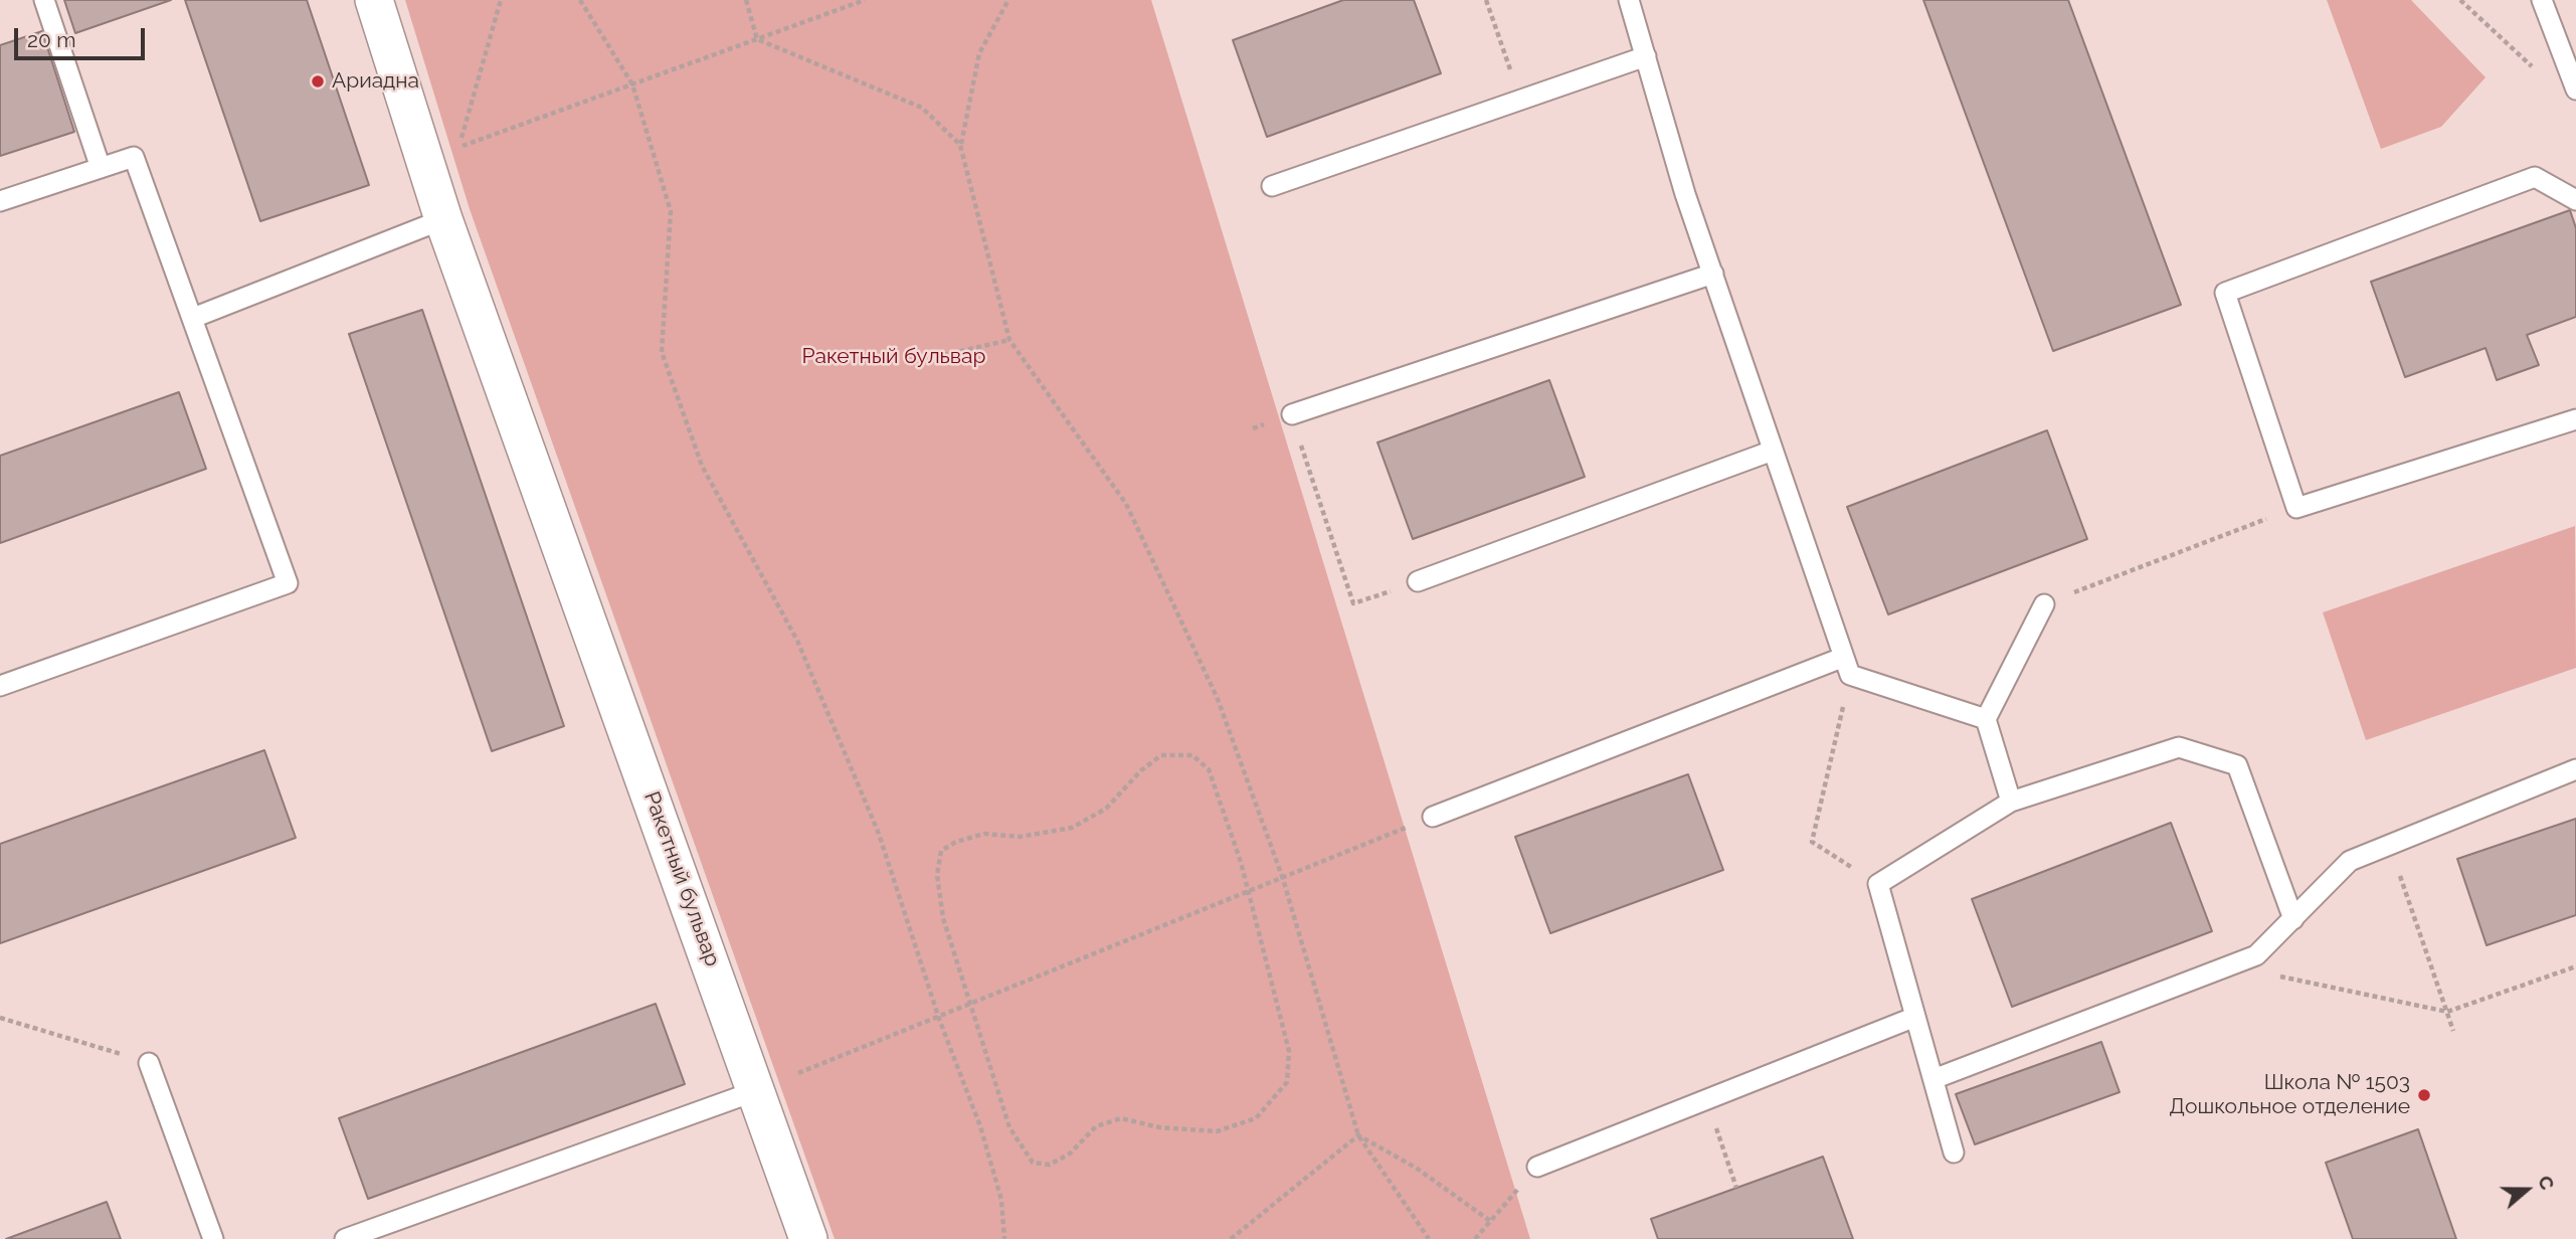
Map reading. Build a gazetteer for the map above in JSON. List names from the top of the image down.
{
  "streets": {
    "street": ["Ракетный бульвар"]
  },
  "parks": ["Ракетный бульвар"],
  "places": ["Ариадна", "Школа № 1503 Дошкольное отделение"],
  "scale_bar": "20 m",
  "north": "right"
}
